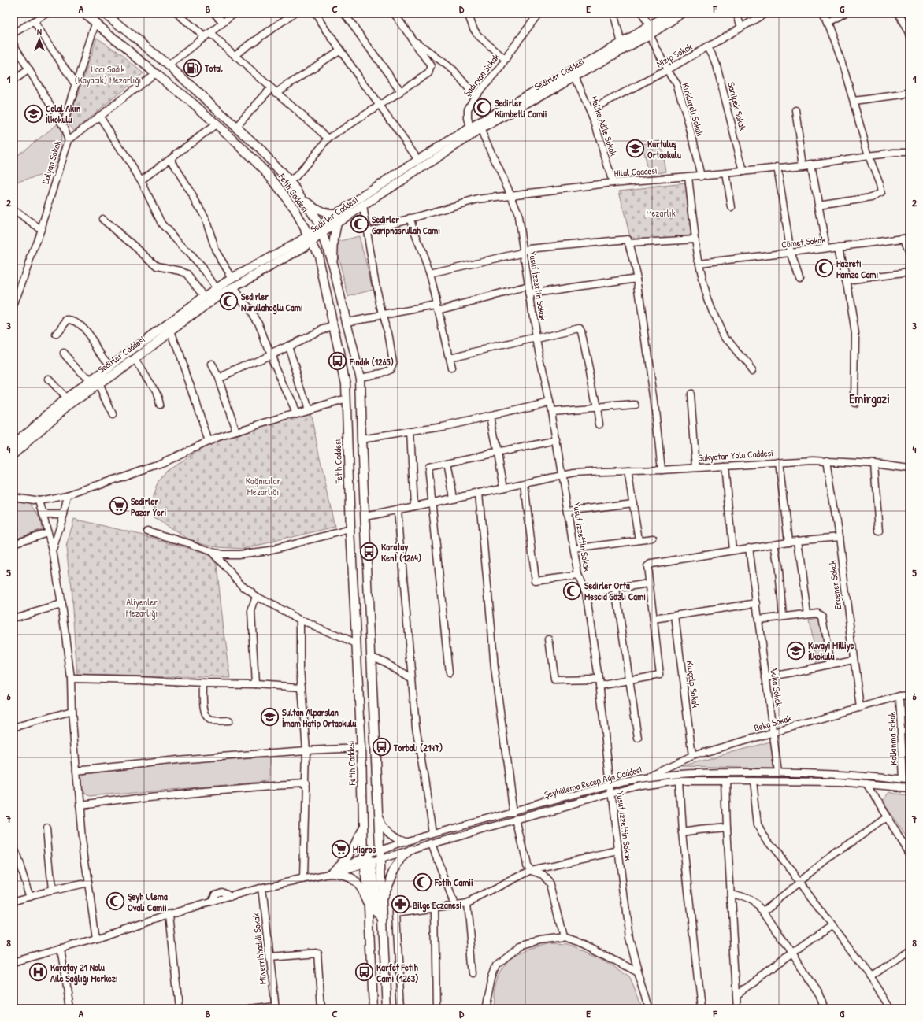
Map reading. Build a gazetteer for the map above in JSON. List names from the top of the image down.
{
  "streets": {
    "main road": ["Sedirler Caddesi", "Fetih Caddesi"],
    "street": [
      "Nizip Sokak",
      "Şadırvan Sokak",
      "Sarıipek Sokak",
      "Kırklareli Sokak",
      "Melike Adile Sokak",
      "Dalyan Sokak",
      "Hilal Caddesi",
      "Cömet Sokak",
      "Yusuf İzzettin Sokak",
      "Sakyatan Yolu Caddesi",
      "Ergener Sokak",
      "Kılıçalp Sokak",
      "Akika Sokak",
      "Beka Sokak",
      "Kalkınma Sokak",
      "Şeyhülema Recep Ağa Caddesi",
      "Müverrihhadidi Sokak"
    ]
  },
  "crossings": [
    ["Nizip Sokak", "Sarıipek Sokak"],
    ["Nizip Sokak", "Kırklareli Sokak"],
    ["Nizip Sokak", "Melike Adile Sokak"],
    ["Sedirler Caddesi", "Şadırvan Sokak"],
    ["Sedirler Caddesi", "Kırklareli Sokak"],
    ["Sedirler Caddesi", "Melike Adile Sokak"],
    ["Sedirler Caddesi", "Fetih Caddesi"],
    ["Sedirler Caddesi", "Yusuf İzzettin Sokak"],
    ["Sarıipek Sokak", "Hilal Caddesi"],
    ["Kırklareli Sokak", "Hilal Caddesi"],
    ["Melike Adile Sokak", "Hilal Caddesi"],
    ["Hilal Caddesi", "Yusuf İzzettin Sokak"],
    ["Fetih Caddesi", "Sakyatan Yolu Caddesi"],
    ["Fetih Caddesi", "Şeyhülema Recep Ağa Caddesi"],
    ["Yusuf İzzettin Sokak", "Sakyatan Yolu Caddesi"],
    ["Yusuf İzzettin Sokak", "Şeyhülema Recep Ağa Caddesi"],
    ["Sakyatan Yolu Caddesi", "Ergener Sokak"],
    ["Ergener Sokak", "Beka Sokak"],
    ["Kılıçalp Sokak", "Beka Sokak"],
    ["Akika Sokak", "Beka Sokak"],
    ["Akika Sokak", "Şeyhülema Recep Ağa Caddesi"],
    ["Beka Sokak", "Kalkınma Sokak"],
    ["Beka Sokak", "Şeyhülema Recep Ağa Caddesi"],
    ["Kalkınma Sokak", "Şeyhülema Recep Ağa Caddesi"],
    ["Şeyhülema Recep Ağa Caddesi", "Müverrihhadidi Sokak"]
  ],
  "districts": ["Emirgazi"],
  "parks": [
    "Hacı Sadık (Kayacık) Mezarlığı",
    "Mezarlık",
    "Kağnıcılar Mezarlığı",
    "Aliyenler Mezarlığı"
  ],
  "places": {
    "fuel station": ["Total"],
    "mosque": [
      "Sedirler Kümbetli Camii",
      "Sedirler Garipnasrullah Cami",
      "Hazreti Hamza Cami",
      "Sedirler Nurullahoğlu Cami",
      "Sedirler Orta Mescid Gözli Cami",
      "Fetih Camii",
      "Şeyh Ulema Ovalı Camii"
    ],
    "school or university": [
      "Celal Akın İlkokulu",
      "Kurtuluş Ortaokulu",
      "Kuvayi Milliye İlkokulu",
      "Sultan Alparslan İmam Hatip Ortaokulu"
    ],
    "bus stop": [
      "Fındık (1265)",
      "Karatay Kent (1264)",
      "Torbalı (2147)",
      "Karfet Fetih Cami (1263)"
    ],
    "supermarket": ["Sedirler Pazar Yeri", "Migros"],
    "pharmacy": ["Bilge Eczanesi"],
    "hospital": ["Karatay 21 Nolu Aile Sağlığı Merkezi"]
  },
  "north": "top",
  "grid": {
    "columns": [
      "A",
      "B",
      "C",
      "D",
      "E",
      "F",
      "G"
    ],
    "rows": [
      "1",
      "2",
      "3",
      "4",
      "5",
      "6",
      "7",
      "8"
    ]
  }
}
